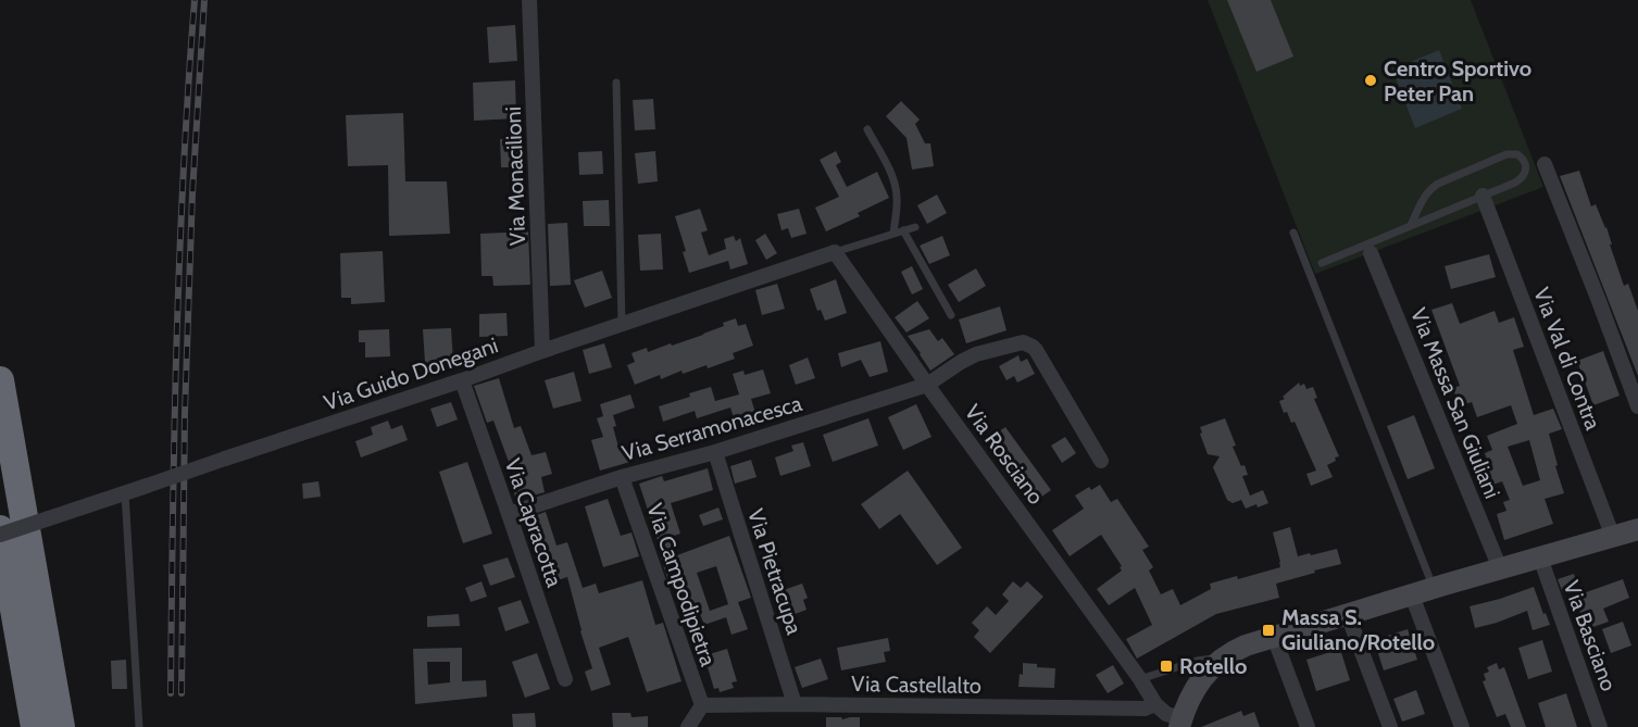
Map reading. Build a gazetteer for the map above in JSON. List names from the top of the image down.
{
  "streets": {
    "street": [
      "Via Monacilioni",
      "Via Val di Contra",
      "Via Guido Donegani",
      "Via Massa San Giuliani",
      "Via Serramonacesca",
      "Via Rosciano",
      "Via Capracotta",
      "Via Pietracupa",
      "Via Campodipietra",
      "Via Basciano",
      "Via Castellalto"
    ]
  },
  "crossings": [
    ["Via Monacilioni", "Via Guido Donegani"],
    ["Via Guido Donegani", "Via Rosciano"],
    ["Via Guido Donegani", "Via Capracotta"],
    ["Via Serramonacesca", "Via Rosciano"],
    ["Via Serramonacesca", "Via Capracotta"],
    ["Via Serramonacesca", "Via Pietracupa"],
    ["Via Serramonacesca", "Via Campodipietra"],
    ["Via Rosciano", "Via Castellalto"],
    ["Via Pietracupa", "Via Castellalto"],
    ["Via Campodipietra", "Via Castellalto"]
  ],
  "places": {
    "other": ["Centro Sportivo Peter Pan"],
    "transit": ["Massa S. Giuliano/Rotello", "Rotello"]
  }
}
